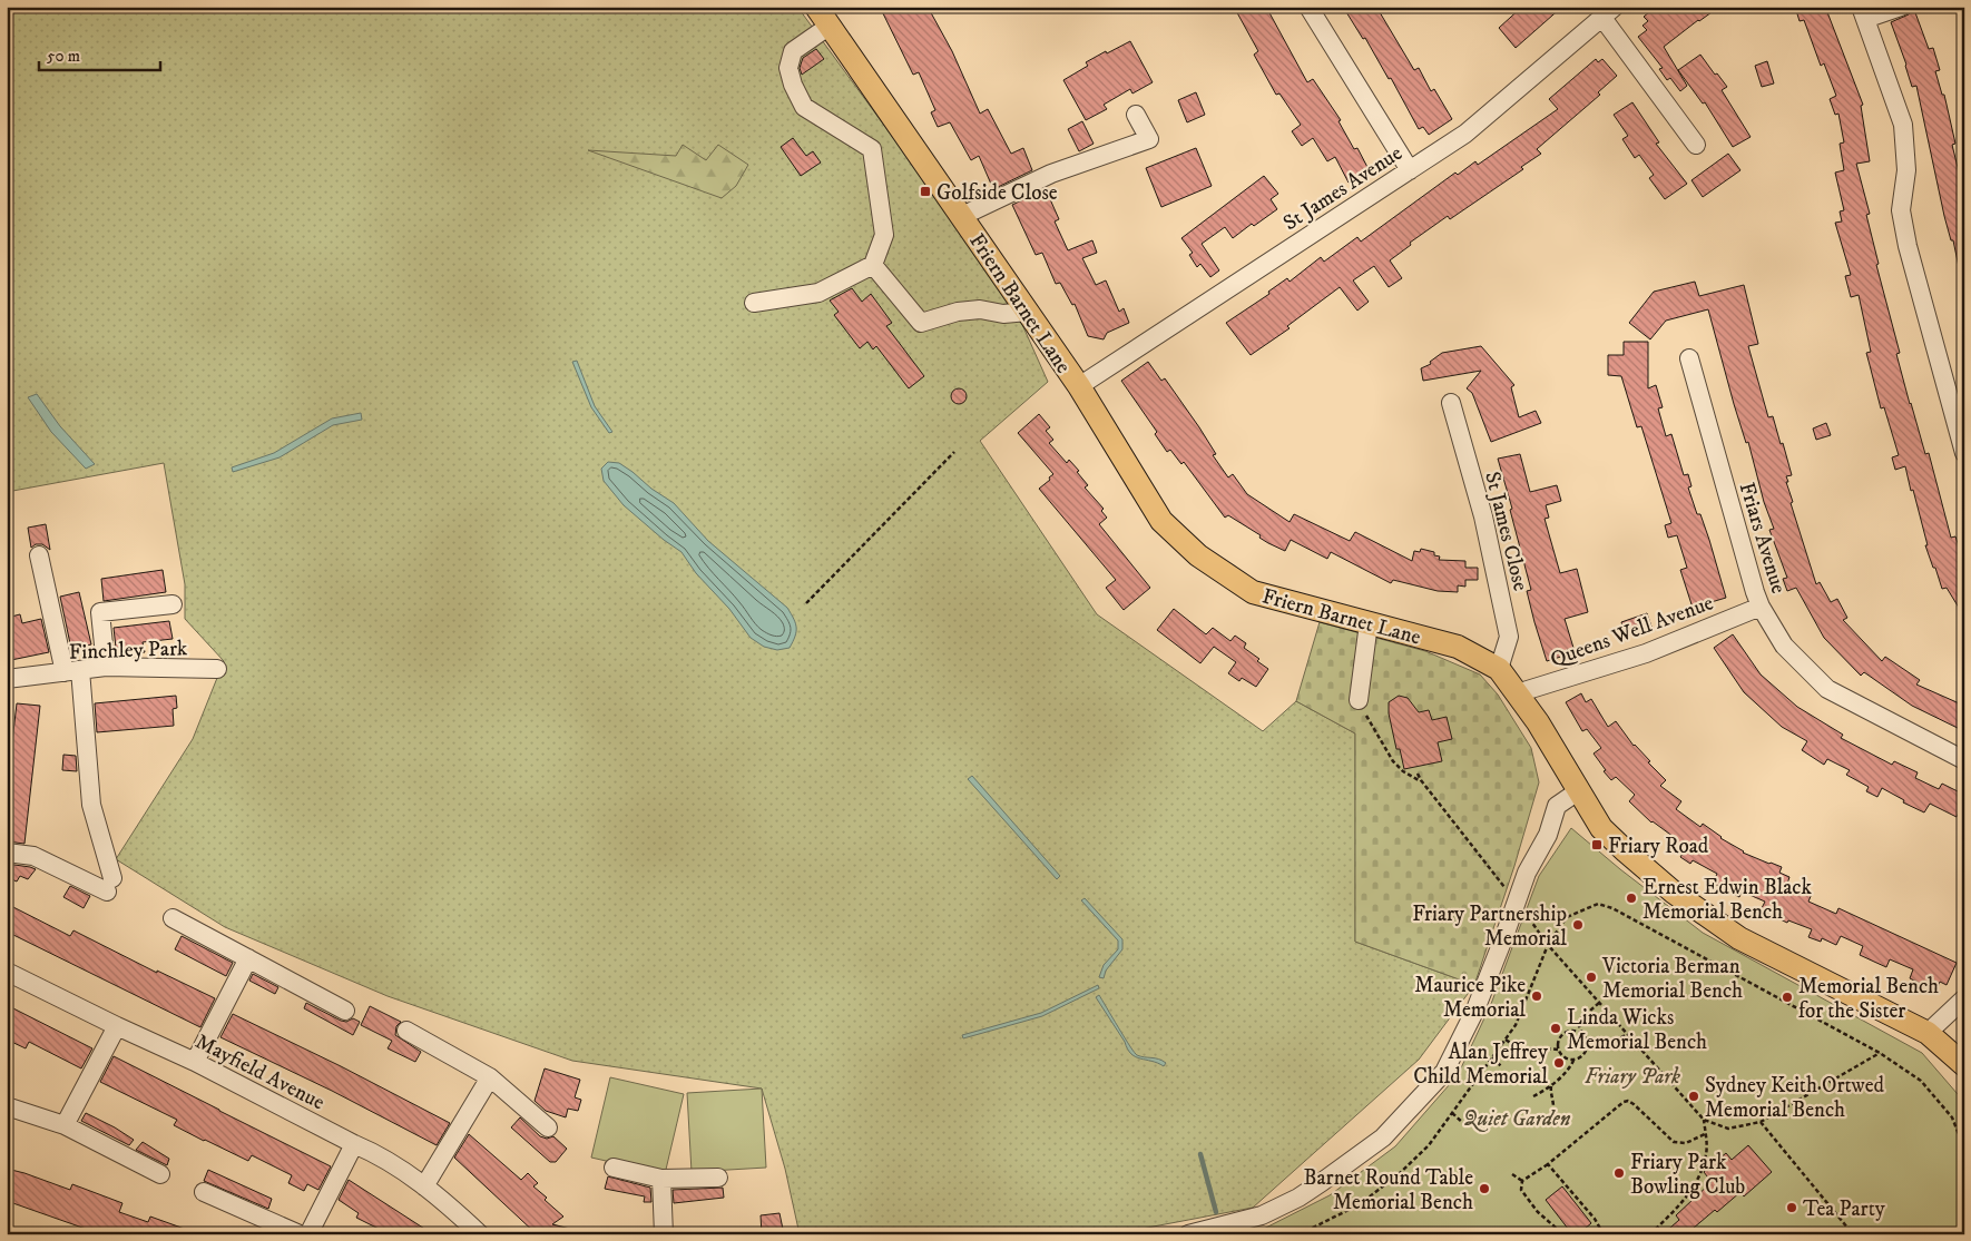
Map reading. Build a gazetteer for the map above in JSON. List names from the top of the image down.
{
  "streets": {
    "main road": ["Friern Barnet Lane"],
    "street": [
      "St James Avenue",
      "St James Close",
      "Friars Avenue",
      "Queens Well Avenue",
      "Finchley Park",
      "Mayfield Avenue"
    ]
  },
  "crossings": [
    ["St James Avenue", "Friern Barnet Lane"],
    ["Friern Barnet Lane", "St James Close"],
    ["Friern Barnet Lane", "Queens Well Avenue"],
    ["Friars Avenue", "Queens Well Avenue"]
  ],
  "parks": ["Friary Park", "Quiet Garden"],
  "places": {
    "transit": ["Golfside Close", "Friary Road"],
    "other": [
      "Ernest Edwin Black Memorial Bench",
      "Friary Partnership Memorial",
      "Victoria Berman Memorial Bench",
      "Maurice Pike Memorial",
      "Memorial Bench for the Sister",
      "Linda Wicks Memorial Bench",
      "Alan Jeffrey Child Memorial",
      "Sydney Keith Ortwed Memorial Bench",
      "Friary Park Bowling Club",
      "Barnet Round Table Memorial Bench",
      "Tea Party"
    ]
  },
  "scale_bar": "50 m"
}
